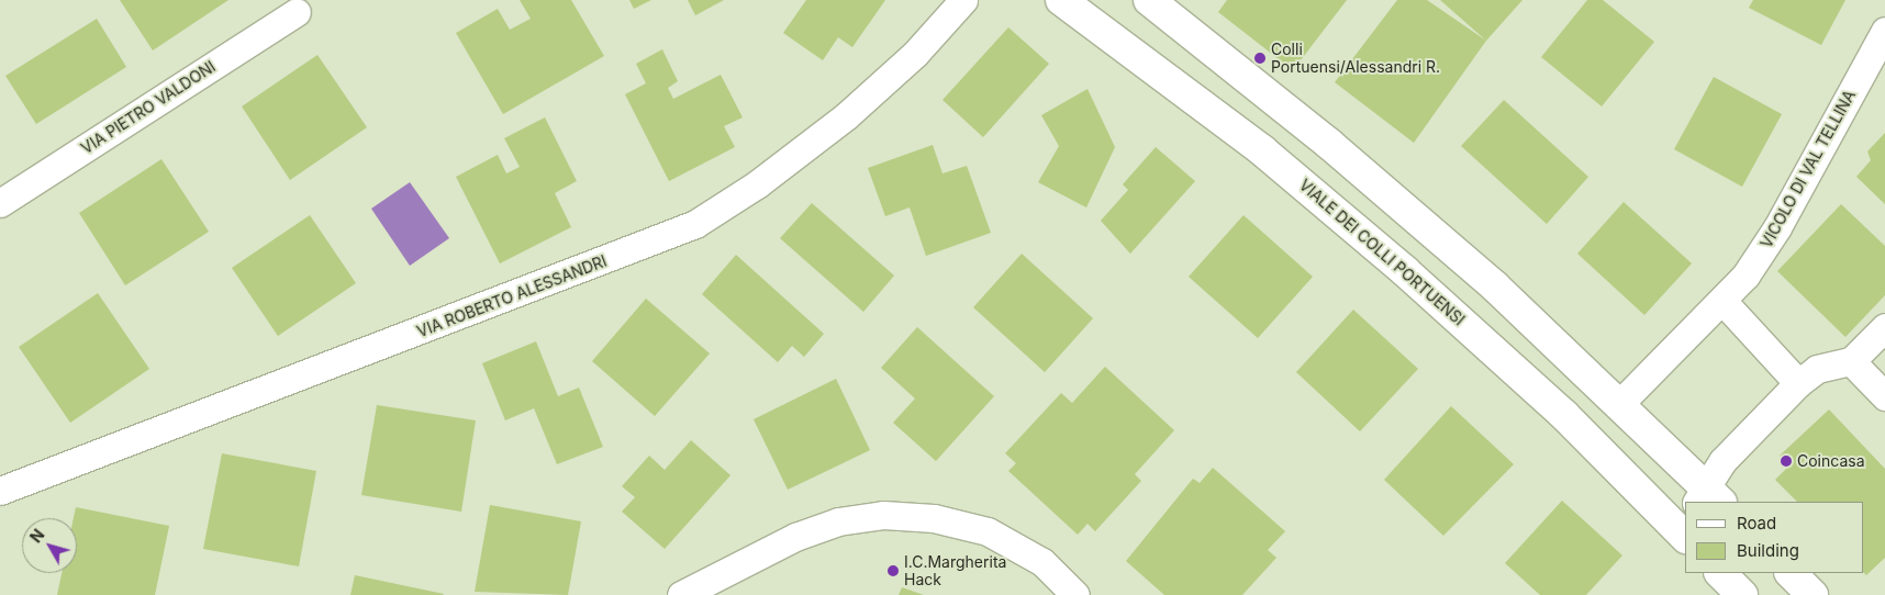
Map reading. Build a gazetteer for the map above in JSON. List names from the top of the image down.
{
  "streets": {
    "main road": ["VIALE DEI COLLI PORTUENSI"],
    "street": ["VIA PIETRO VALDONI", "VICOLO DI VAL TELLINA", "VIA ROBERTO ALESSANDRI"]
  },
  "places": ["Colli Portuensi/Alessandri R.", "Coincasa", "I.C.Margherita Hack"],
  "legend": ["Road", "Building"],
  "north": "top left"
}
